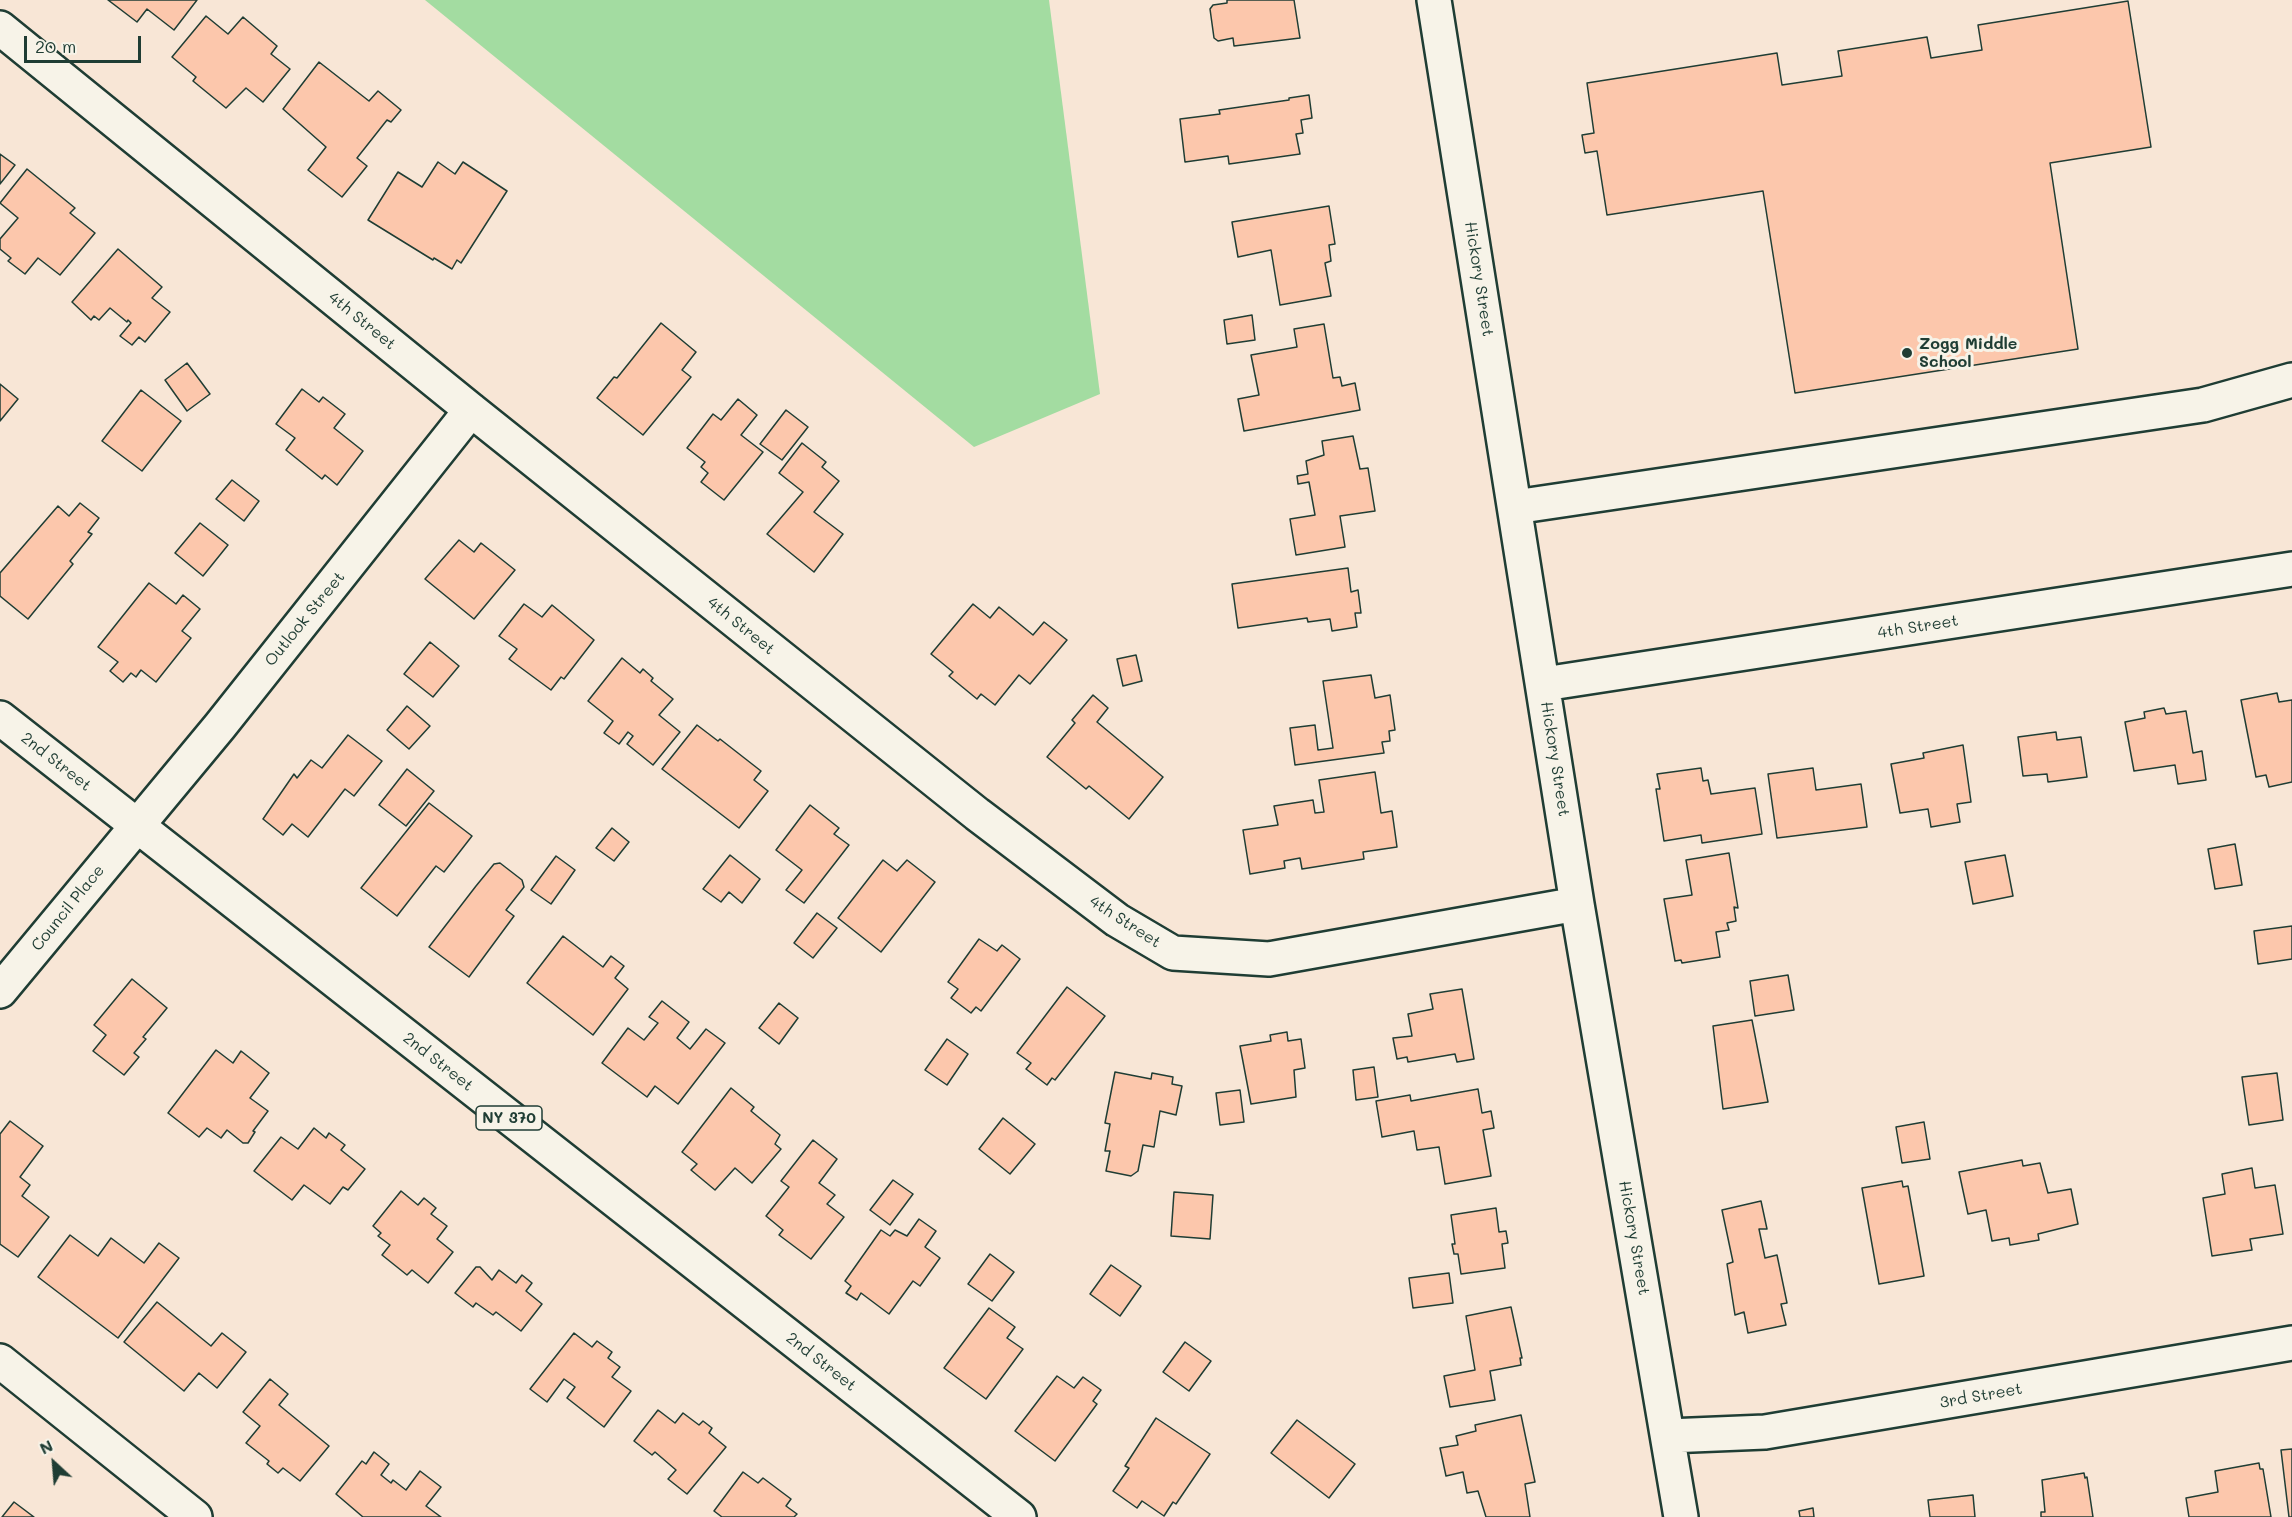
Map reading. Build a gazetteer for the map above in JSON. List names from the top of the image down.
{
  "streets": {
    "street": [
      "Hickory Street",
      "4th Street",
      "Outlook Street",
      "2nd Street",
      "Council Place",
      "NY 370",
      "3rd Street"
    ]
  },
  "crossings": [
    ["Hickory Street", "4th Street"],
    ["Hickory Street", "3rd Street"],
    ["4th Street", "Outlook Street"],
    ["Outlook Street", "2nd Street"],
    ["Outlook Street", "Council Place"],
    ["2nd Street", "Council Place"]
  ],
  "places": ["Zogg Middle School"],
  "scale_bar": "20 m",
  "north": "top left"
}
